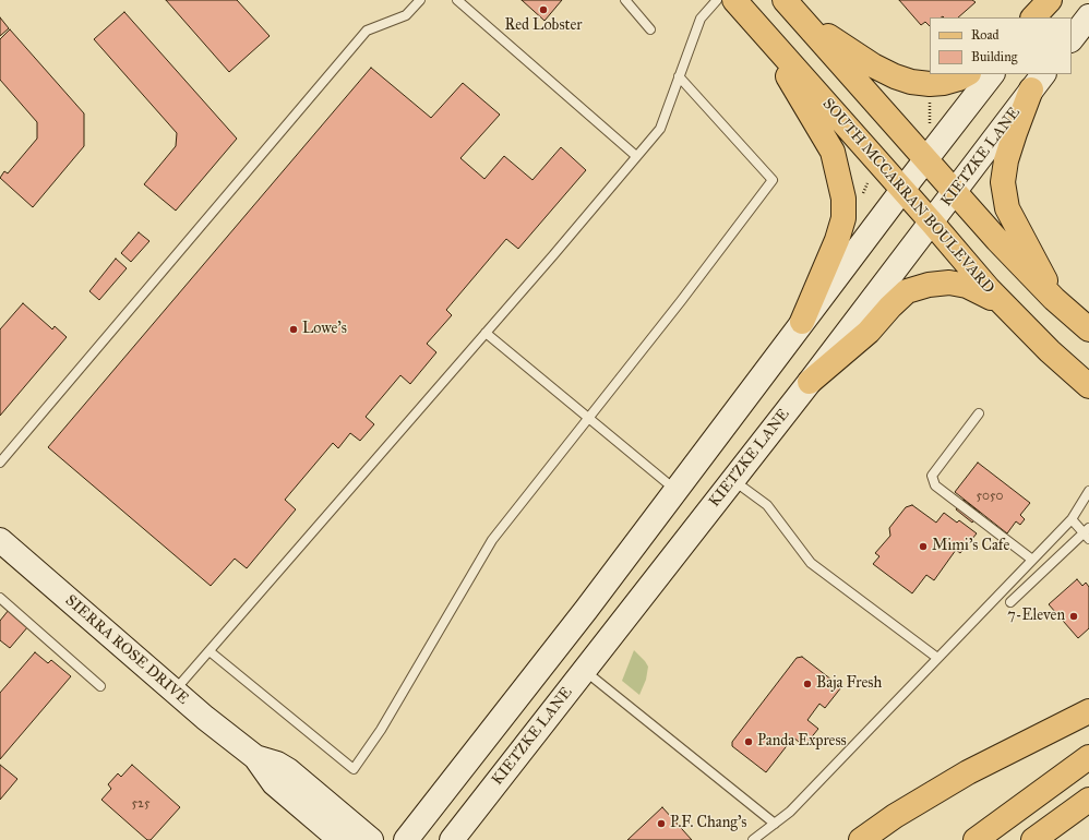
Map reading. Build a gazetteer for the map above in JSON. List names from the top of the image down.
{
  "streets": {
    "main road": ["KIETZKE LANE", "SOUTH MCCARRAN BOULEVARD", "SIERRA ROSE DRIVE"]
  },
  "crossings": [
    ["KIETZKE LANE", "SOUTH MCCARRAN BOULEVARD"]
  ],
  "places": [
    "Red Lobster",
    "Lowe's",
    "Mimi's Cafe",
    "7-Eleven",
    "Baja Fresh",
    "Panda Express",
    "P.F. Chang's"
  ],
  "house_numbers": ["5050", "525"],
  "legend": ["Road", "Building"]
}
